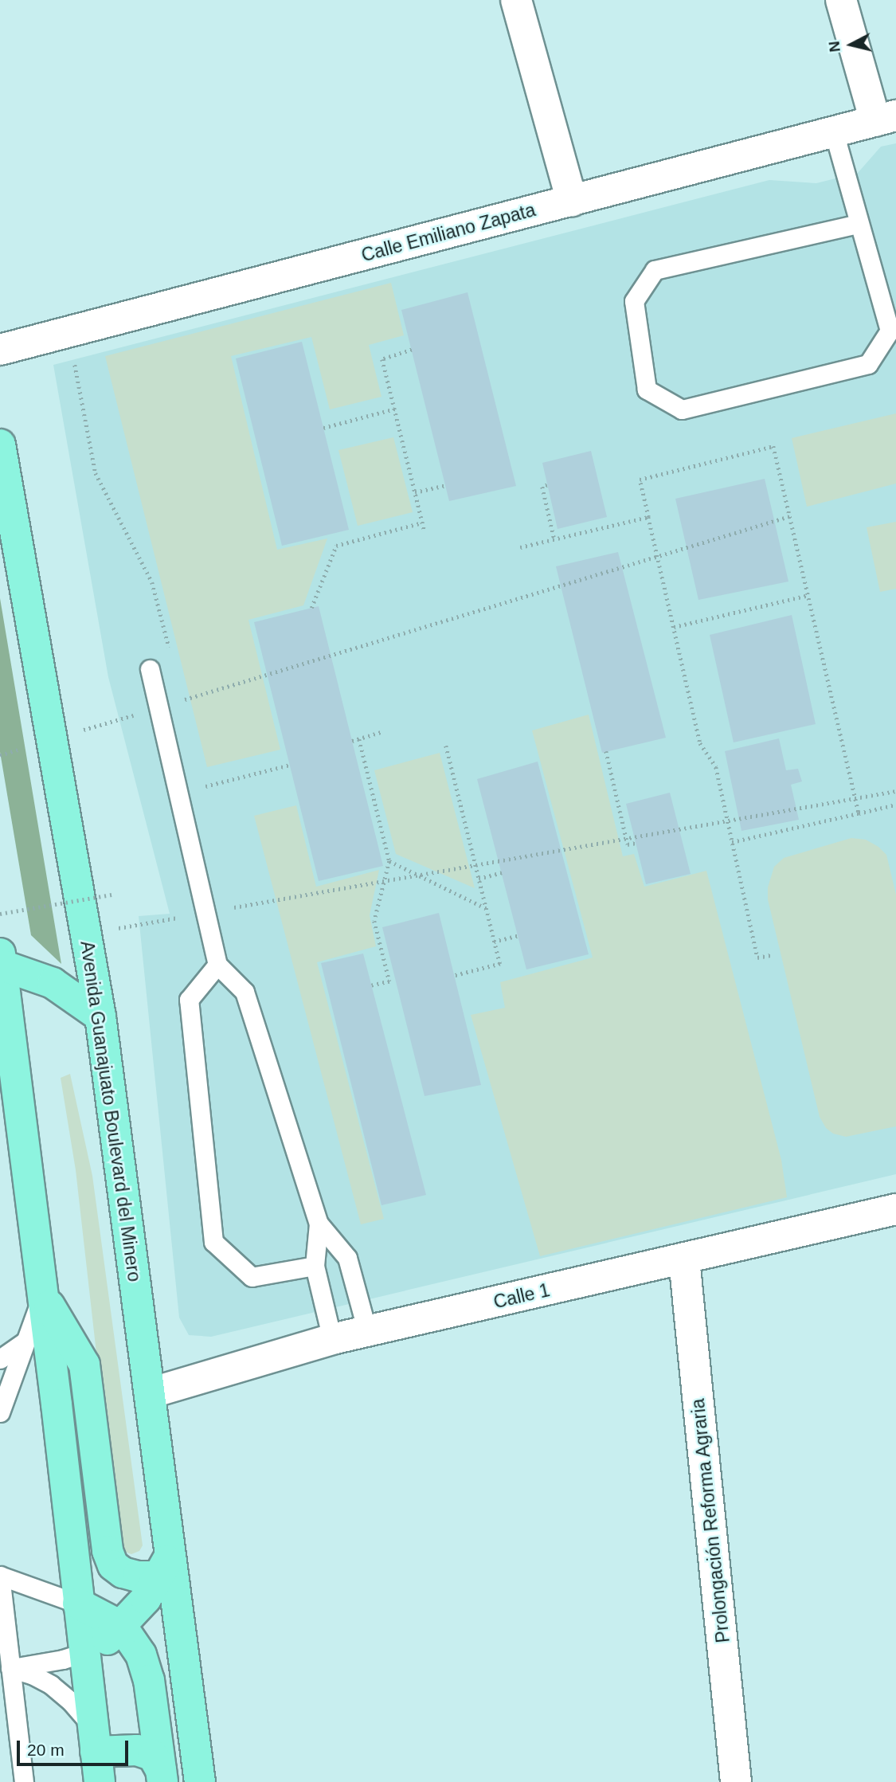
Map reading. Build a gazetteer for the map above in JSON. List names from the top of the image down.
{
  "streets": {
    "main road": ["Avenida Guanajuato Boulevard del Minero"],
    "street": ["Calle Emiliano Zapata", "Calle 1", "Prolongación Reforma Agraria"]
  },
  "crossings": [
    ["Avenida Guanajuato Boulevard del Minero", "Calle 1"],
    ["Calle 1", "Prolongación Reforma Agraria"]
  ],
  "scale_bar": "20 m",
  "north": "left"
}
